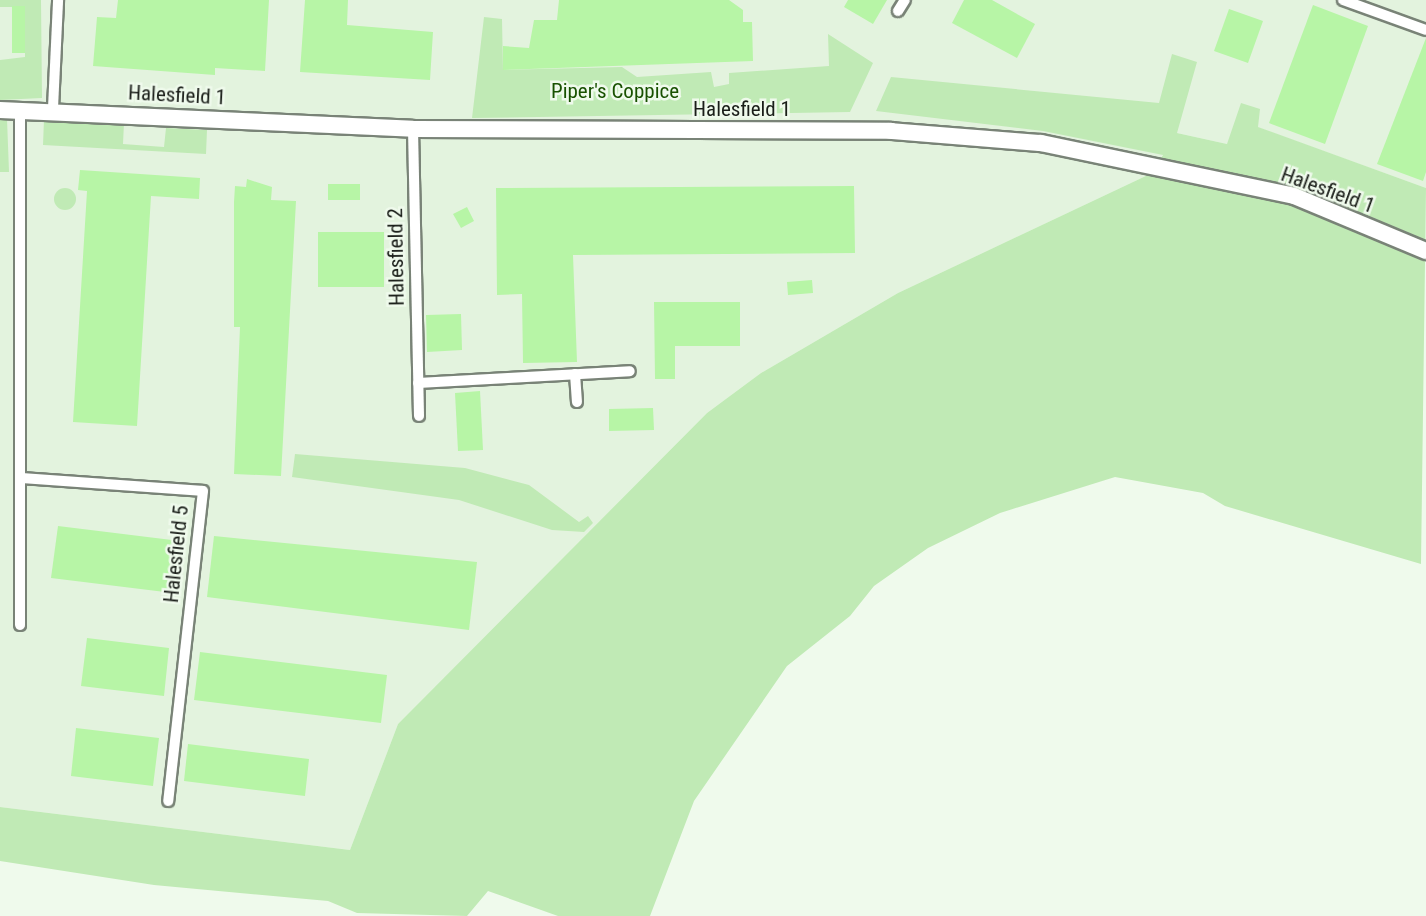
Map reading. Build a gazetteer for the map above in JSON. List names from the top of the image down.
{
  "streets": {
    "street": ["Halesfield 1", "Halesfield 2", "Halesfield 5"]
  },
  "crossings": [
    ["Halesfield 1", "Halesfield 2"]
  ],
  "parks": ["Piper's Coppice"]
}
